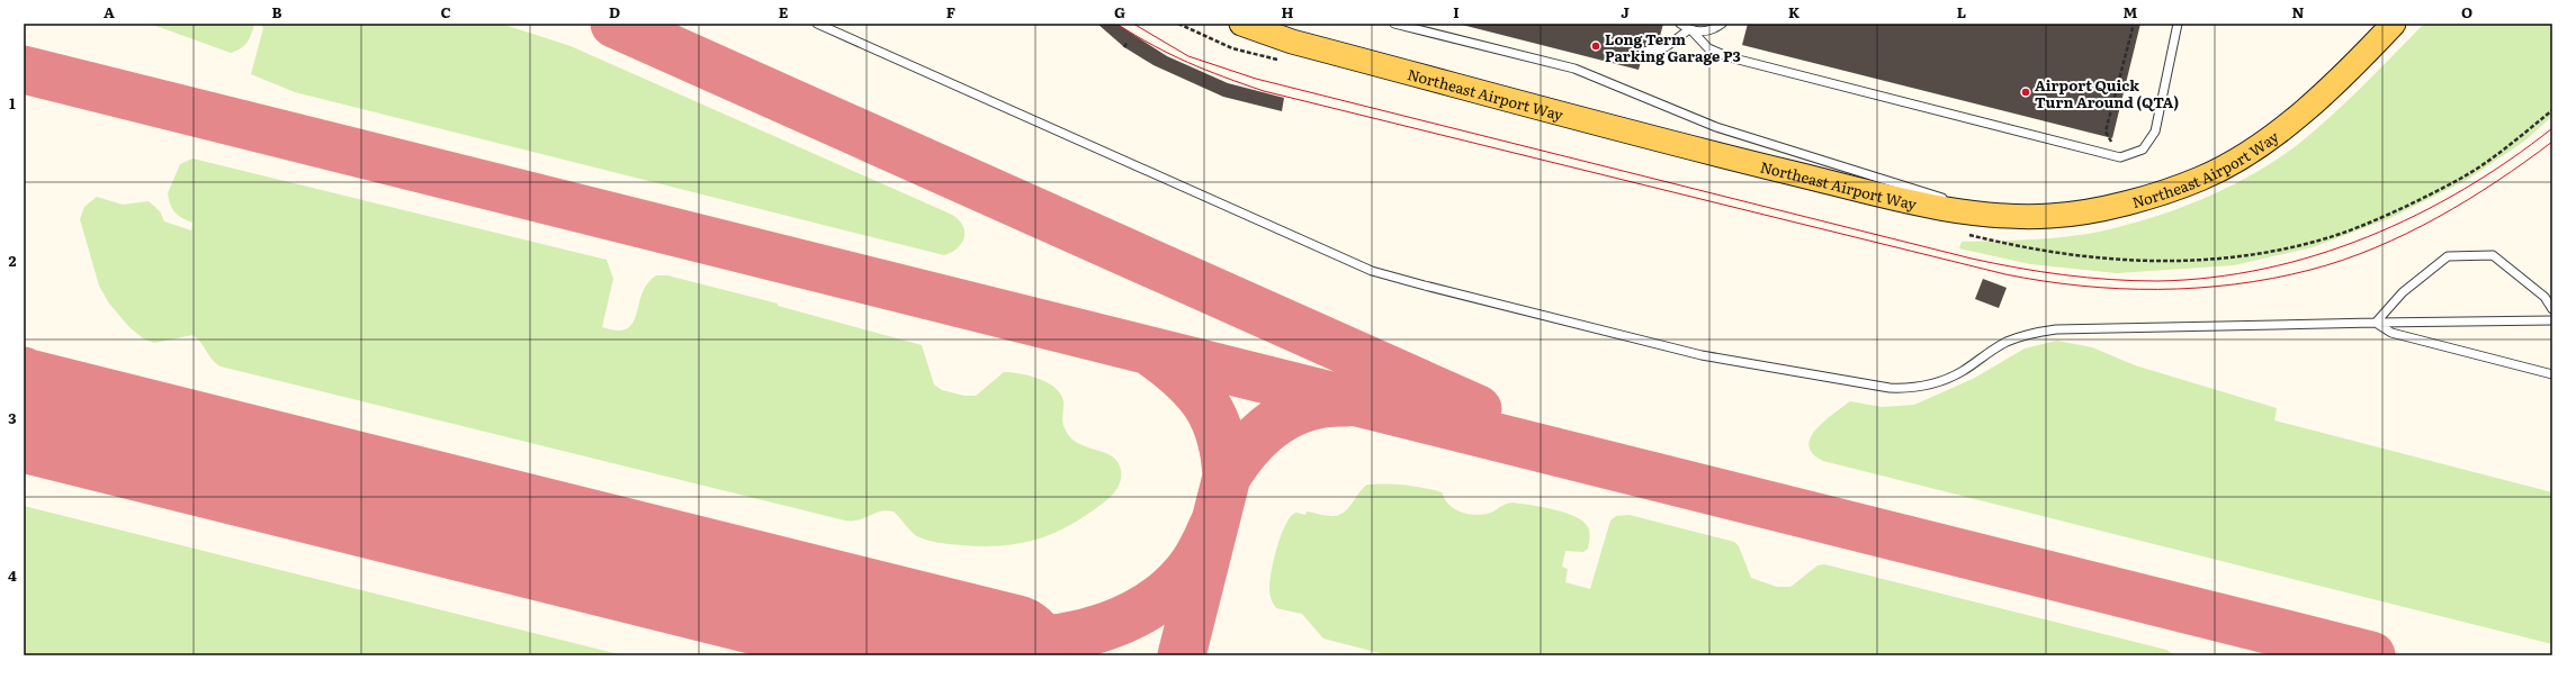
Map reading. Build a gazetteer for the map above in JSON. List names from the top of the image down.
{
  "streets": {
    "main road": ["Northeast Airport Way"]
  },
  "places": ["Long Term Parking Garage P3", "Airport Quick Turn Around (QTA)"],
  "grid": {
    "columns": [
      "A",
      "B",
      "C",
      "D",
      "E",
      "F",
      "G",
      "H",
      "I",
      "J",
      "K",
      "L",
      "M",
      "N",
      "O"
    ],
    "rows": [
      "1",
      "2",
      "3",
      "4"
    ]
  }
}
